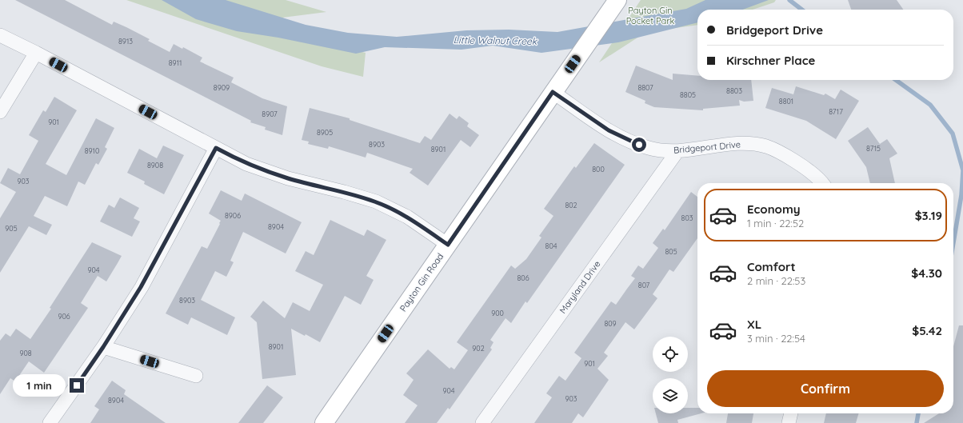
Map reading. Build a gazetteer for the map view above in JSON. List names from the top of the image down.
{
  "streets": {
    "street": ["Bridgeport Drive", "Payton Gin Road", "Maryland Drive"]
  },
  "crossings": [
    ["Bridgeport Drive", "Payton Gin Road"],
    ["Bridgeport Drive", "Maryland Drive"]
  ],
  "water": ["Little Walnut Creek"],
  "parks": ["Payton Gin Pocket Park"],
  "house_numbers": [
    "8913",
    "8911",
    "8909",
    "8807",
    "8803",
    "8805",
    "8801",
    "8717",
    "8907",
    "901",
    "8905",
    "8903",
    "8715",
    "8901",
    "8910",
    "8908",
    "800",
    "903",
    "802",
    "8906",
    "803",
    "8904",
    "905",
    "804",
    "805",
    "904",
    "806",
    "807",
    "8903",
    "900",
    "906",
    "809",
    "8901",
    "902",
    "908",
    "901",
    "904",
    "903",
    "8904"
  ],
  "page": {
    "banner": ["Bridgeport Drive", "Kirschner Place"],
    "list": [
      {
        "name": "Economy",
        "note": "1 min · 22:52",
        "value": "$3.19"
      },
      {
        "name": "Comfort",
        "note": "2 min · 22:53",
        "value": "$4.30"
      },
      {
        "name": "XL",
        "note": "3 min · 22:54",
        "value": "$5.42"
      }
    ],
    "buttons": "Confirm",
    "bubble": "1 min"
  }
}
